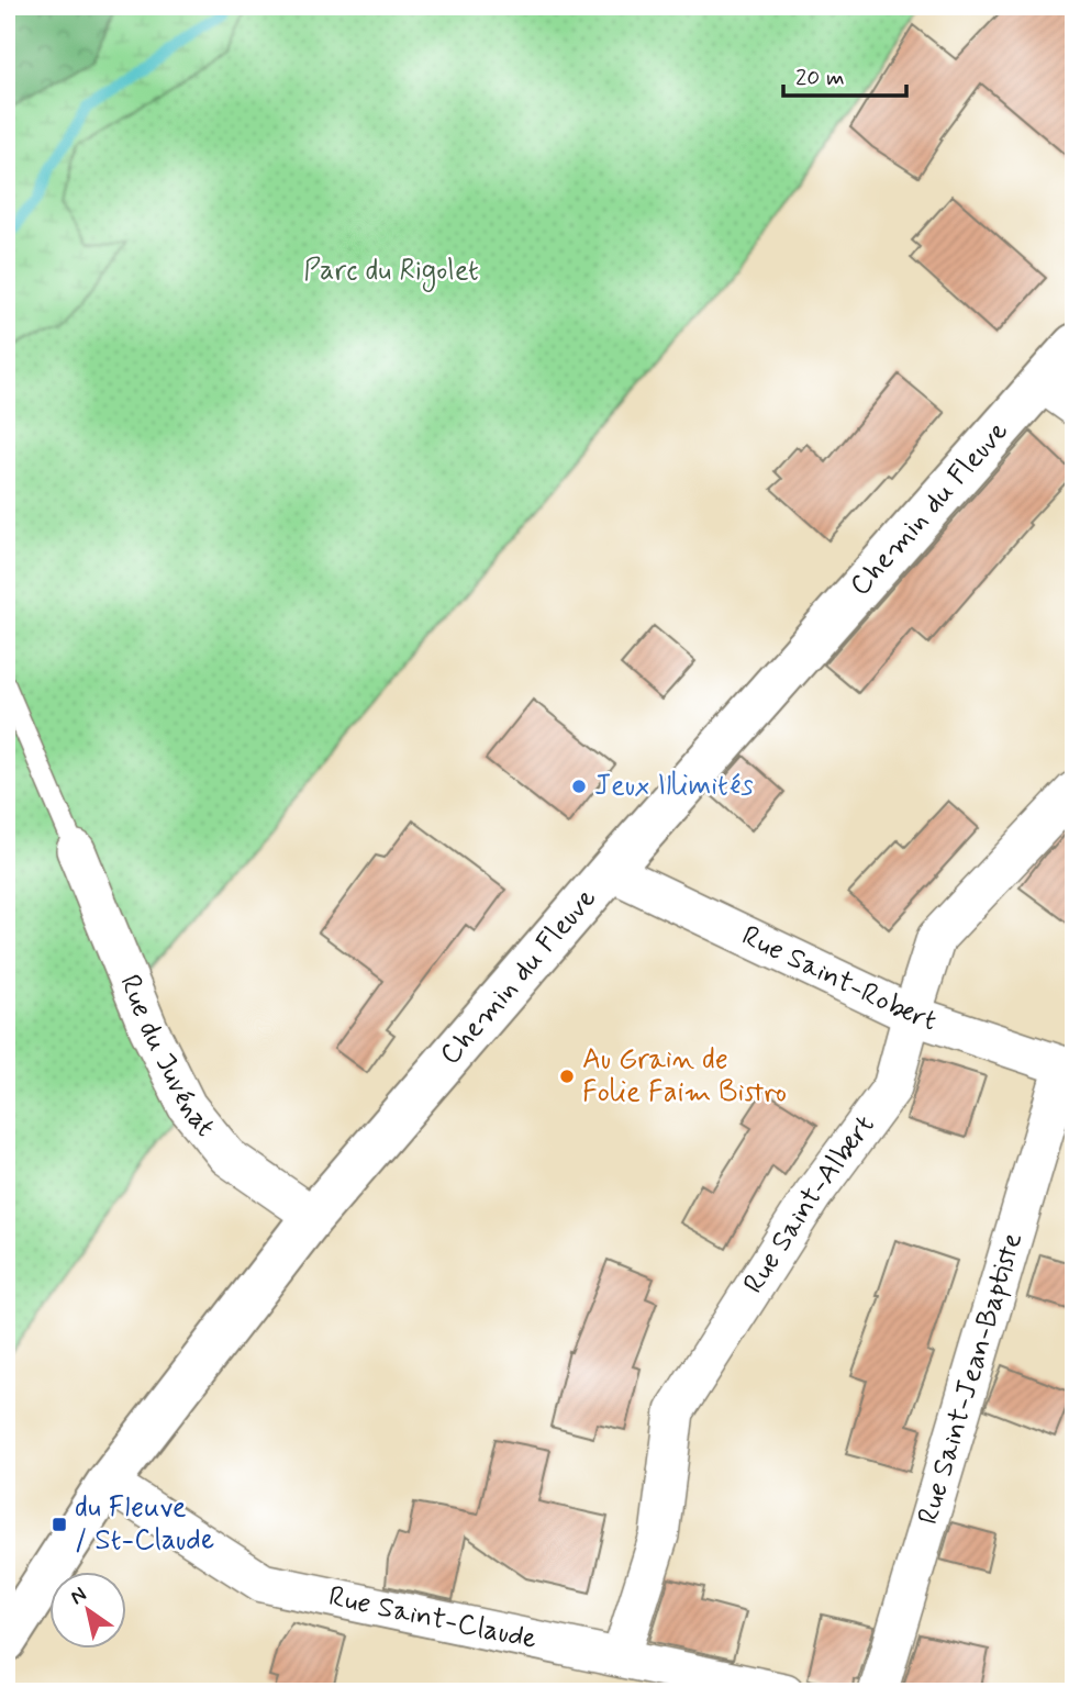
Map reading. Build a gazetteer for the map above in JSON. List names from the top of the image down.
{
  "streets": {
    "street": [
      "Chemin du Fleuve",
      "Rue Saint-Robert",
      "Rue du Juvénat",
      "Rue Saint-Albert",
      "Rue Saint-Jean-Baptiste",
      "Rue Saint-Claude"
    ]
  },
  "crossings": [
    ["Chemin du Fleuve", "Rue Saint-Robert"],
    ["Chemin du Fleuve", "Rue du Juvénat"],
    ["Chemin du Fleuve", "Rue Saint-Claude"],
    ["Rue Saint-Robert", "Rue Saint-Albert"],
    ["Rue Saint-Robert", "Rue Saint-Jean-Baptiste"],
    ["Rue Saint-Albert", "Rue Saint-Claude"]
  ],
  "parks": ["Parc du Rigolet"],
  "places": {
    "other": ["Jeux Illimités", "Au Grain de Folie Faim Bistro"],
    "transit": ["du Fleuve / St-Claude"]
  },
  "scale_bar": "20 m",
  "north": "top left"
}
